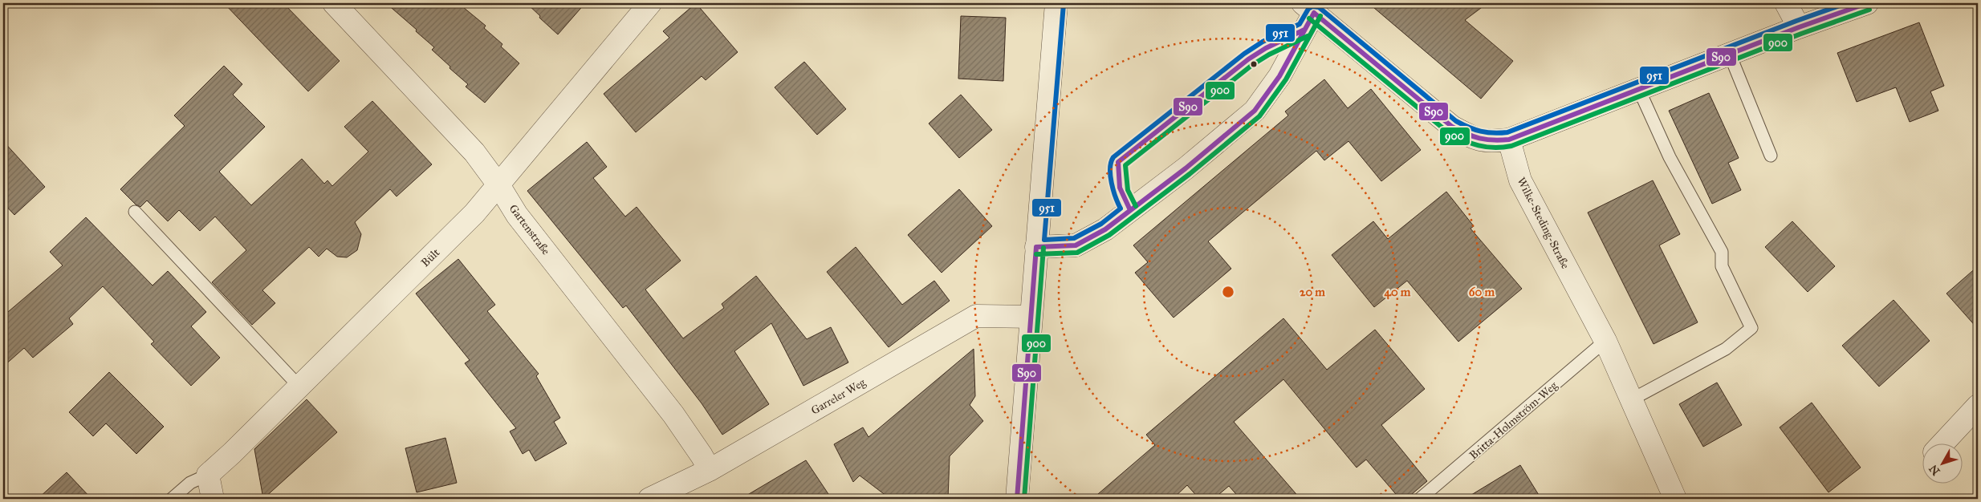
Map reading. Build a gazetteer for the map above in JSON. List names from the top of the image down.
{
  "streets": {
    "street": [
      "Wilke-Steding-Straße",
      "Gartenstraße",
      "Bült",
      "Garreler Weg"
    ],
    "lane": ["Britta-Holmström-Weg"]
  },
  "crossings": [
    ["Wilke-Steding-Straße", "Britta-Holmström-Weg"],
    ["Gartenstraße", "Bült"],
    ["Gartenstraße", "Garreler Weg"]
  ],
  "lines": ["transit line S90", "transit line 951", "transit line 900"],
  "north": "bottom left",
  "rings": ["20 m", "40 m", "60 m"]
}
